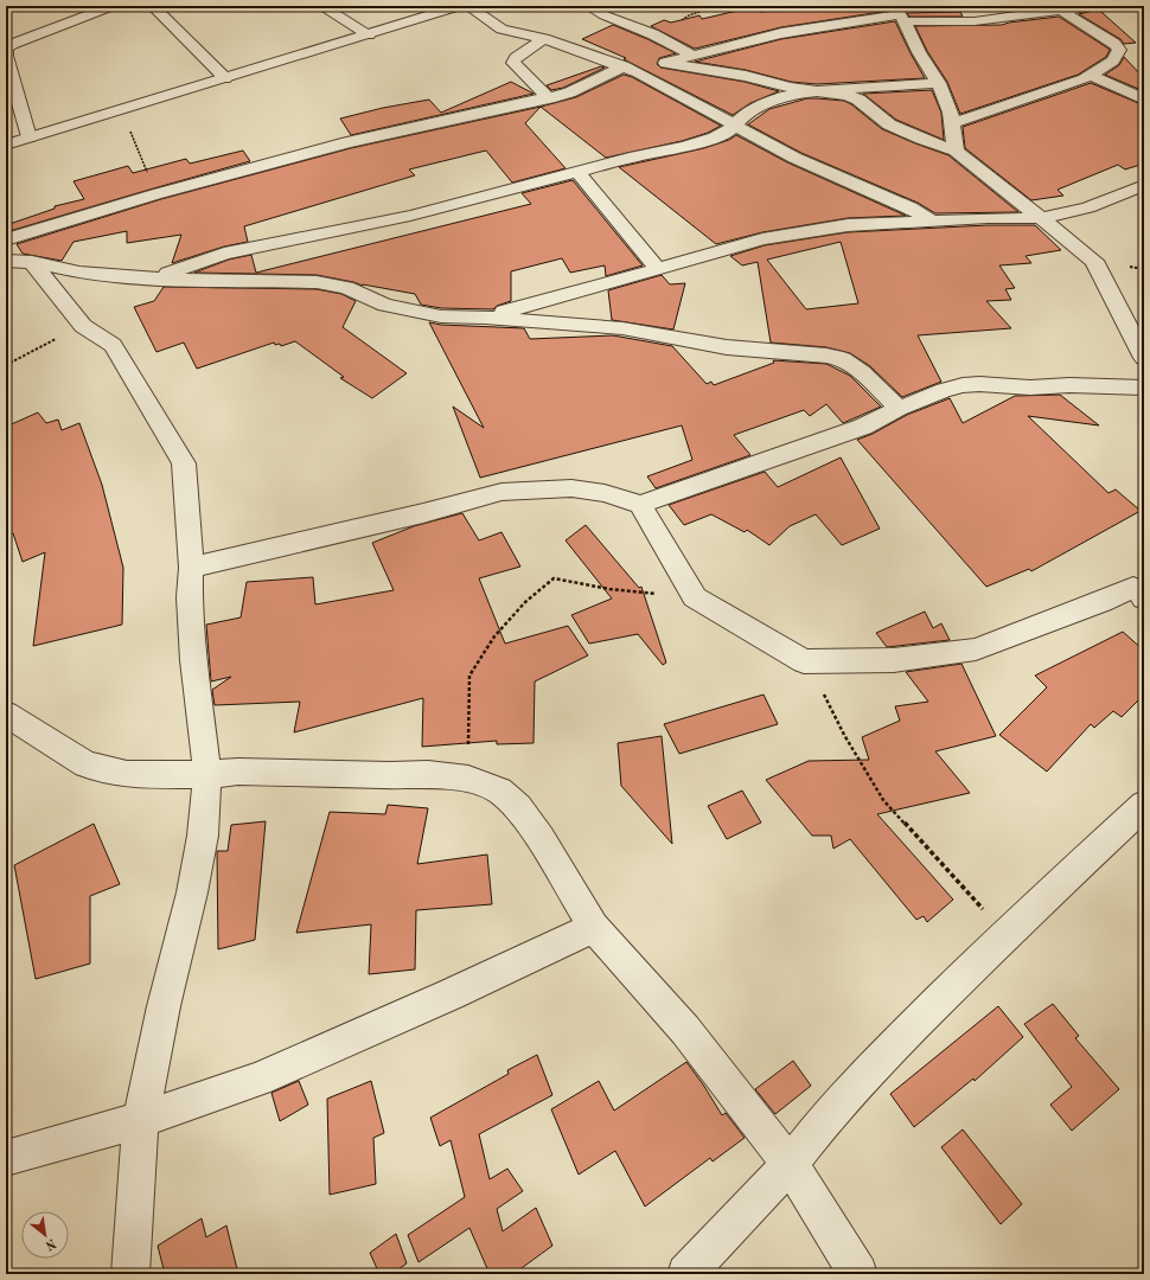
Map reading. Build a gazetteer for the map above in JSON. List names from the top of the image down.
{
  "north": "bottom right"
}
